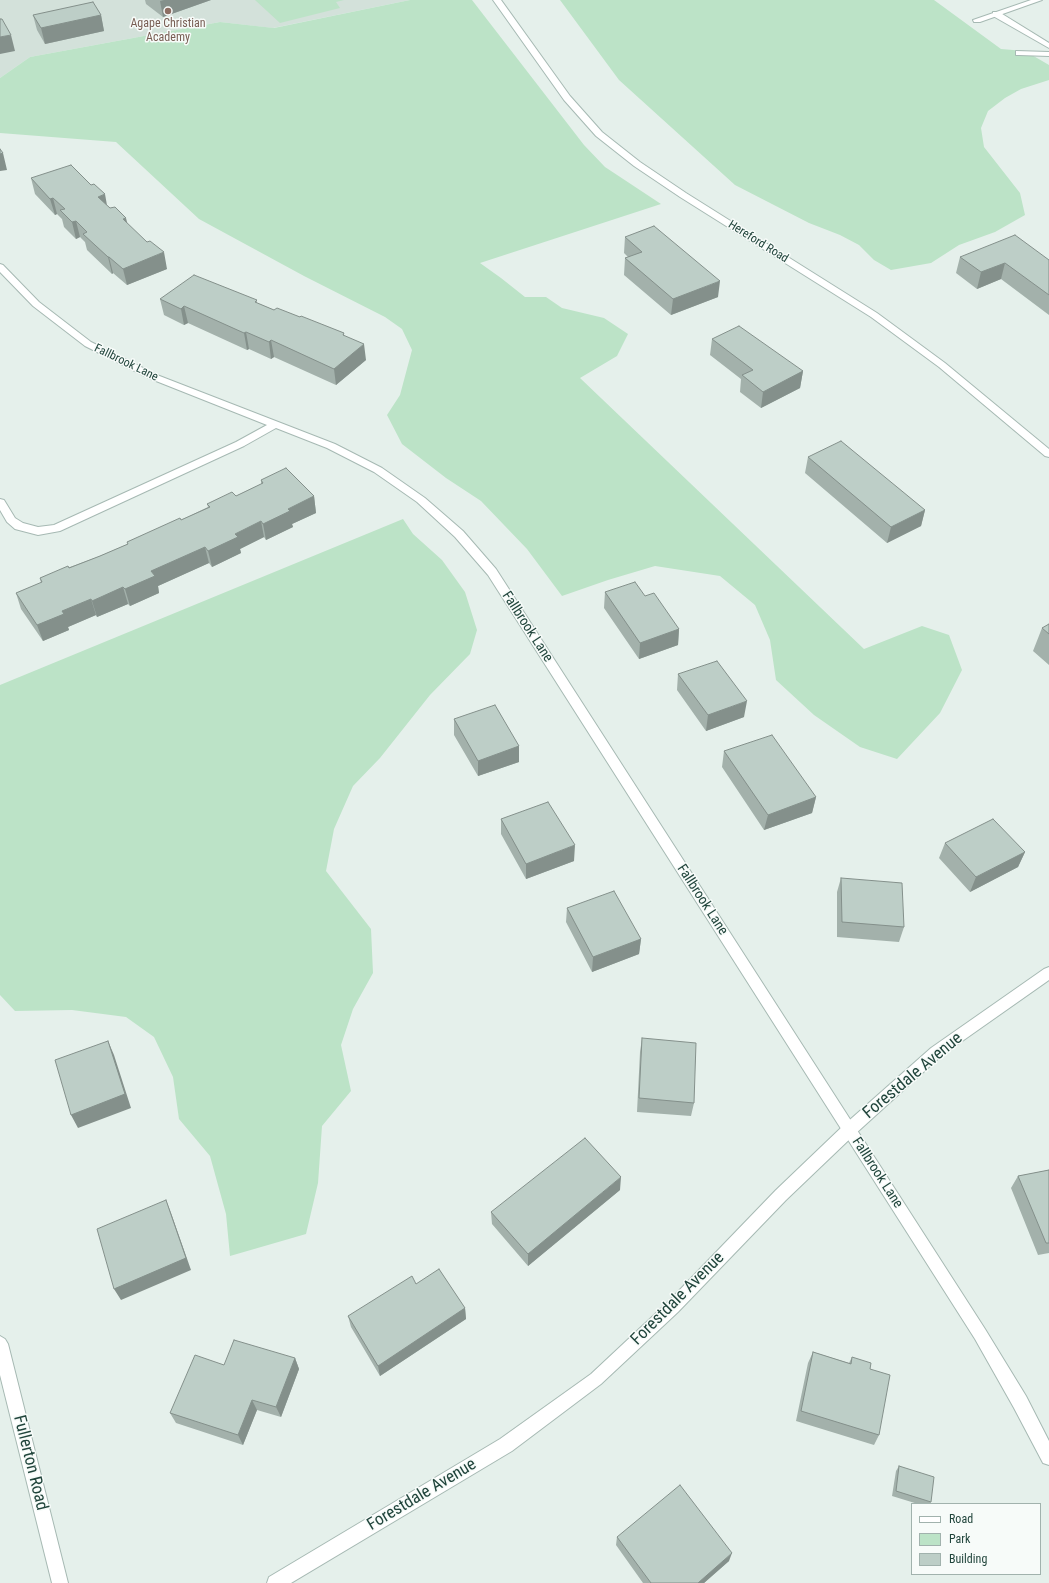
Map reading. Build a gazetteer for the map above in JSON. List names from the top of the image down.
{
  "streets": {
    "street": [
      "Hereford Road",
      "Fallbrook Lane",
      "Forestdale Avenue",
      "Fullerton Road"
    ]
  },
  "crossings": [
    ["Fallbrook Lane", "Forestdale Avenue"]
  ],
  "places": ["Agape Christian Academy"],
  "legend": ["Road", "Park", "Building"]
}
